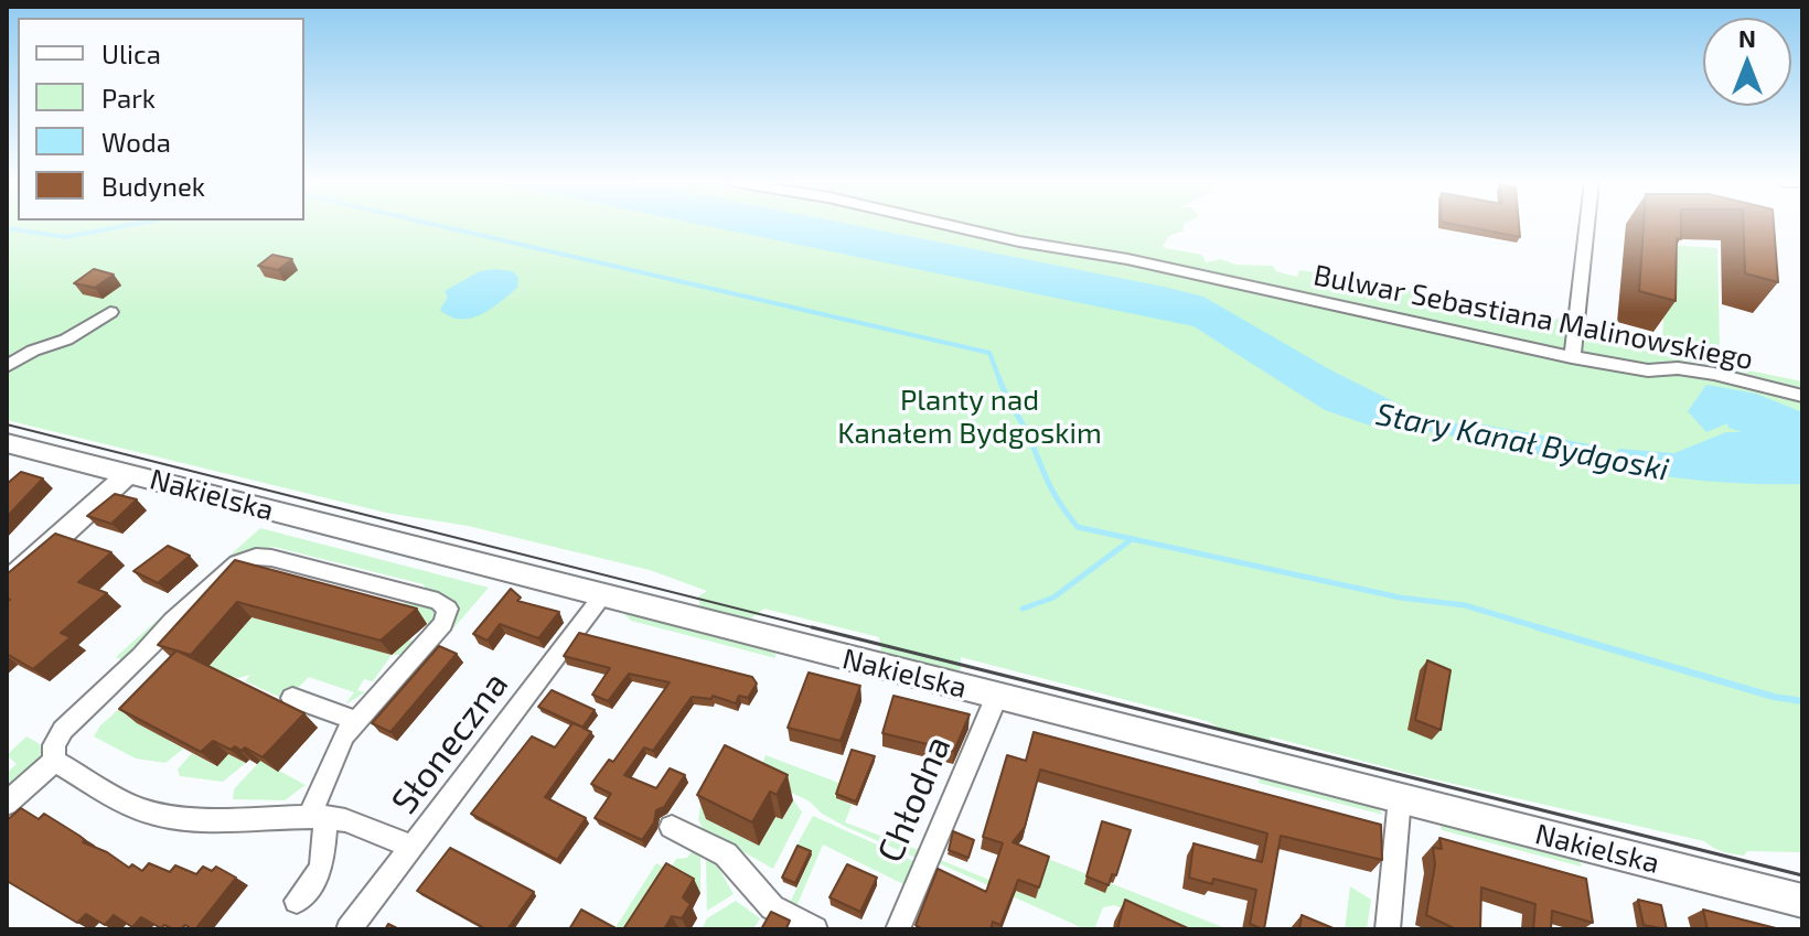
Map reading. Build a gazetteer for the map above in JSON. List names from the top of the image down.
{
  "streets": {
    "main road": ["Nakielska"],
    "street": ["Bulwar Sebastiana Malinowskiego", "Słoneczna", "Chłodna"]
  },
  "crossings": [
    ["Nakielska", "Słoneczna"],
    ["Nakielska", "Chłodna"]
  ],
  "water": ["Stary Kanał Bydgoski"],
  "parks": ["Planty nad Kanałem Bydgoskim"],
  "legend": [
    "Ulica",
    "Park",
    "Woda",
    "Budynek"
  ],
  "north": "top"
}
